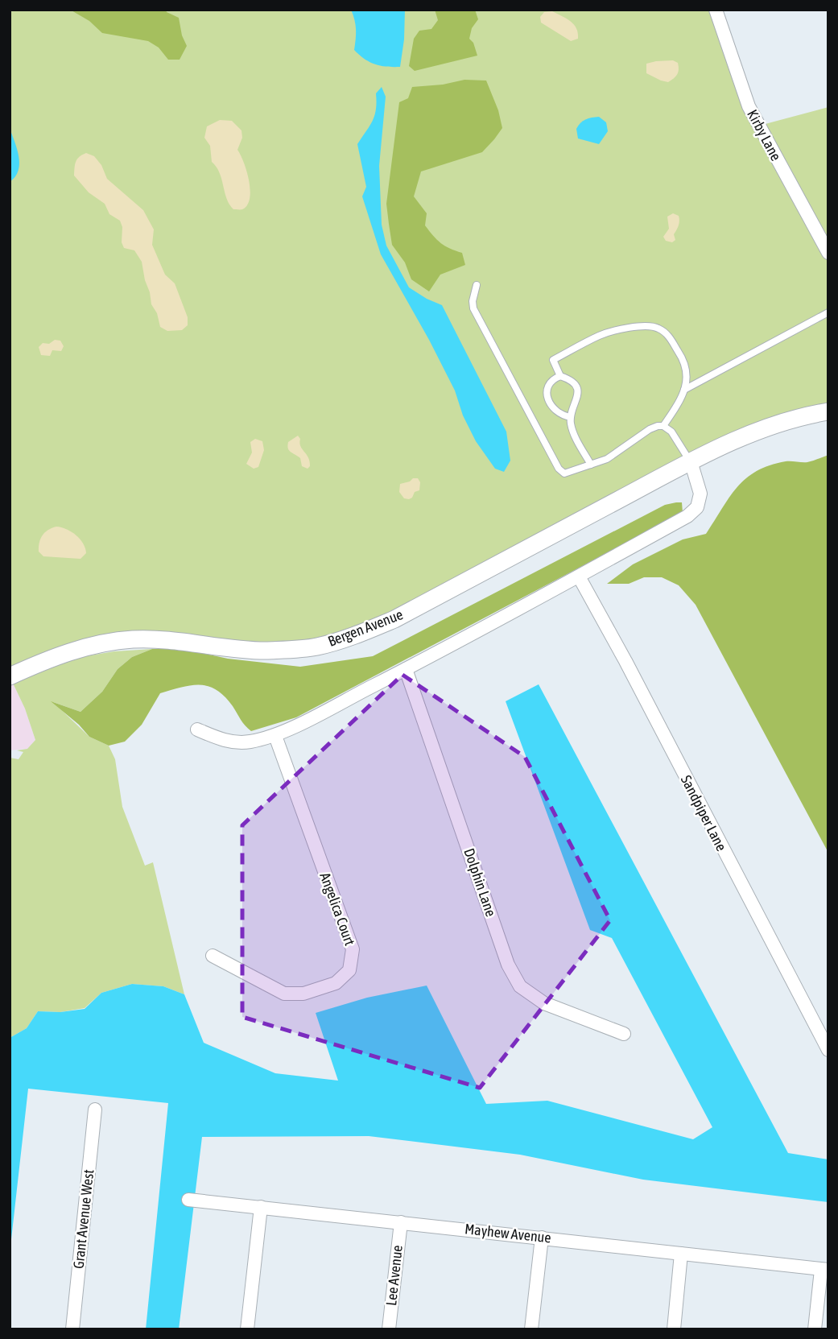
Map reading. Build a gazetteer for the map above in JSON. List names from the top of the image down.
{
  "streets": {
    "main road": ["Bergen Avenue"],
    "street": [
      "Kirby Lane",
      "Sandpiper Lane",
      "Dolphin Lane",
      "Angelica Court",
      "Grant Avenue West",
      "Mayhew Avenue",
      "Lee Avenue"
    ]
  },
  "crossings": [
    ["Mayhew Avenue", "Lee Avenue"]
  ]
}
